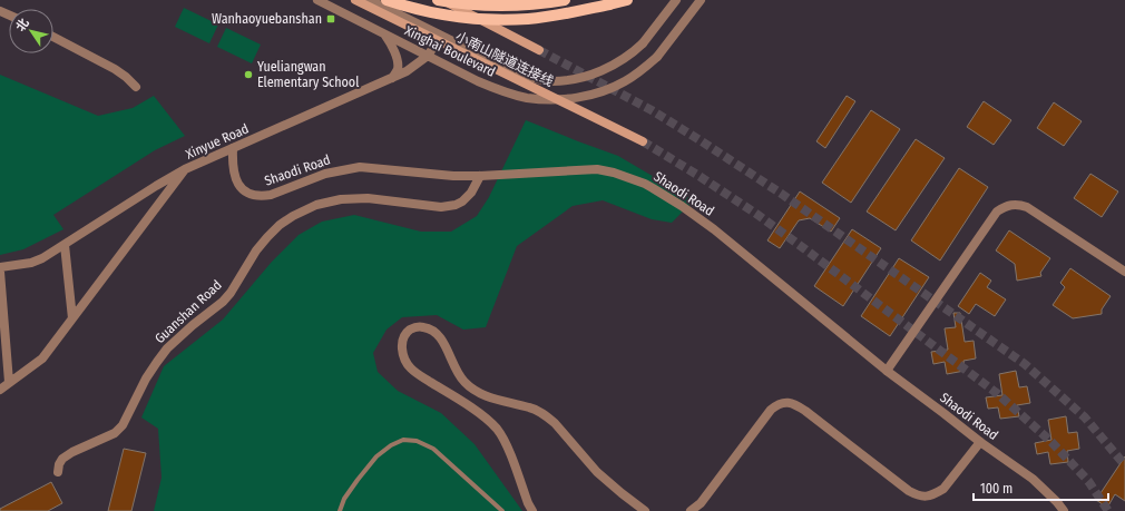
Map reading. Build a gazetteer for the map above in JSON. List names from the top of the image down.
{
  "streets": {
    "main road": ["小南山隧道连接线"],
    "street": [
      "Xinghai Boulevard",
      "Xinyue Road",
      "Shaodi Road",
      "Guanshan Road"
    ]
  },
  "crossings": [
    ["Xinghai Boulevard", "Xinyue Road"],
    ["Xinyue Road", "Shaodi Road"],
    ["Shaodi Road", "Guanshan Road"]
  ],
  "places": {
    "transit": ["Wanhaoyuebanshan"],
    "other": ["Yueliangwan Elementary School"]
  },
  "scale_bar": "100 m",
  "north": "top left"
}
